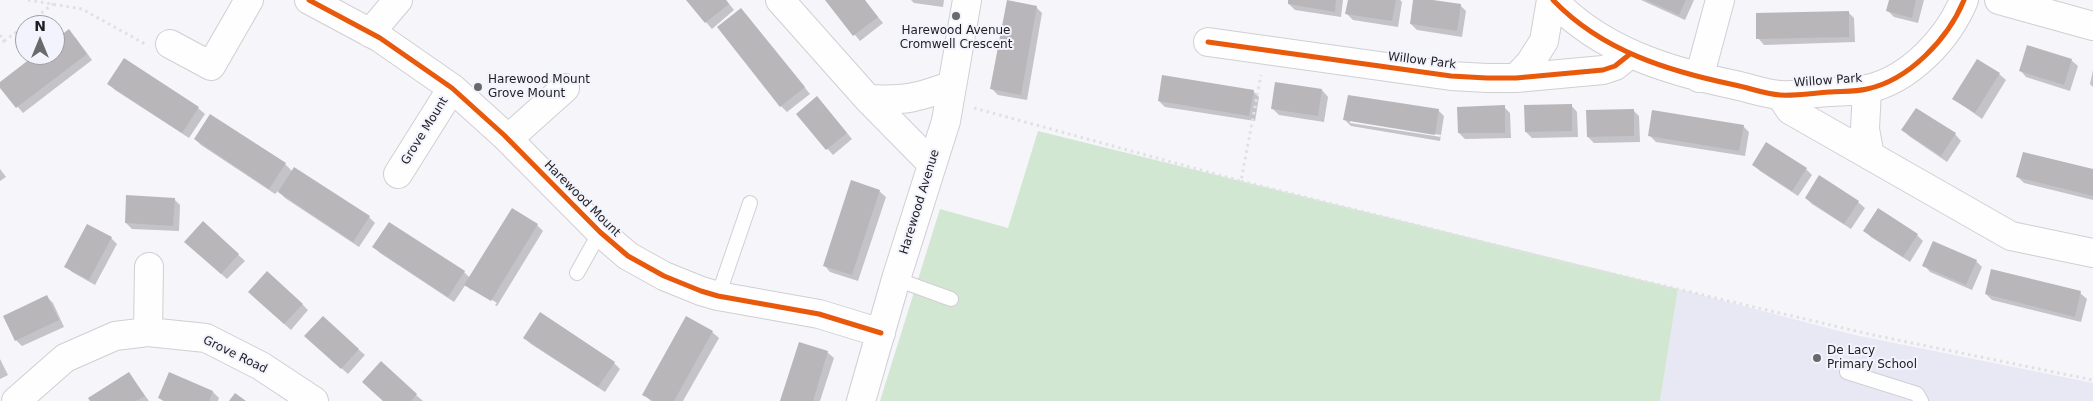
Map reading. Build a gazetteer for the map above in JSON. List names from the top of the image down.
{
  "streets": {
    "street": [
      "Willow Park",
      "Grove Mount",
      "Harewood Mount",
      "Harewood Avenue",
      "Grove Road"
    ]
  },
  "crossings": [
    ["Grove Mount", "Harewood Mount"],
    ["Harewood Mount", "Harewood Avenue"]
  ],
  "places": ["Harewood Avenue Cromwell Crescent", "Harewood Mount Grove Mount", "De Lacy Primary School"],
  "north": "top"
}
